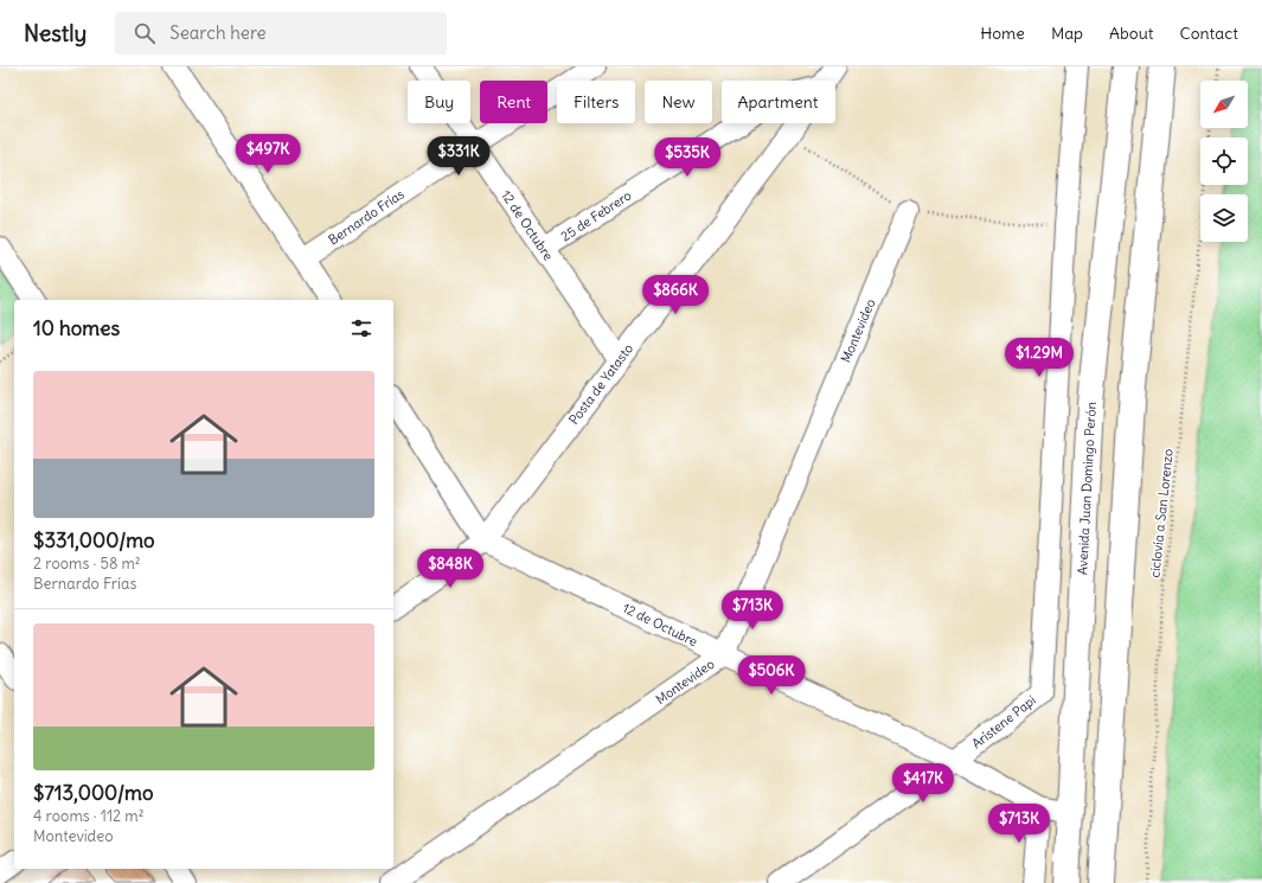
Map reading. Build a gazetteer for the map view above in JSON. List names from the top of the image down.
{
  "streets": {
    "main road": ["Avenida Juan Domingo Perón"],
    "street": [
      "25 de Febrero",
      "Bernardo Frías",
      "12 de Octubre",
      "Montevideo",
      "Posta de Yatasto",
      "Arístene Papi"
    ],
    "path": ["ciclovía a San Lorenzo"]
  },
  "crossings": [
    ["25 de Febrero", "12 de Octubre"],
    ["Bernardo Frías", "12 de Octubre"],
    ["12 de Octubre", "Montevideo"],
    ["12 de Octubre", "Posta de Yatasto"],
    ["12 de Octubre", "Avenida Juan Domingo Perón"],
    ["12 de Octubre", "Arístene Papi"]
  ],
  "north": "bottom left",
  "page": {
    "header": "Nestly",
    "search": "Search here",
    "nav": [
      "Home",
      "Map",
      "About",
      "Contact"
    ],
    "chip": [
      "Buy",
      "Rent",
      "Filters",
      "New",
      "Apartment"
    ],
    "price": [
      "$497K",
      "$331K",
      "$535K",
      "$866K",
      "$1.29M",
      "$848K",
      "$713K",
      "$506K",
      "$417K",
      "$713K"
    ],
    "heading": "10 homes",
    "list": [
      {
        "name": "$331,000/mo",
        "note": "2 rooms · 58 m² · Bernardo Frías"
      },
      {
        "name": "$713,000/mo",
        "note": "4 rooms · 112 m² · Montevideo"
      }
    ]
  }
}
